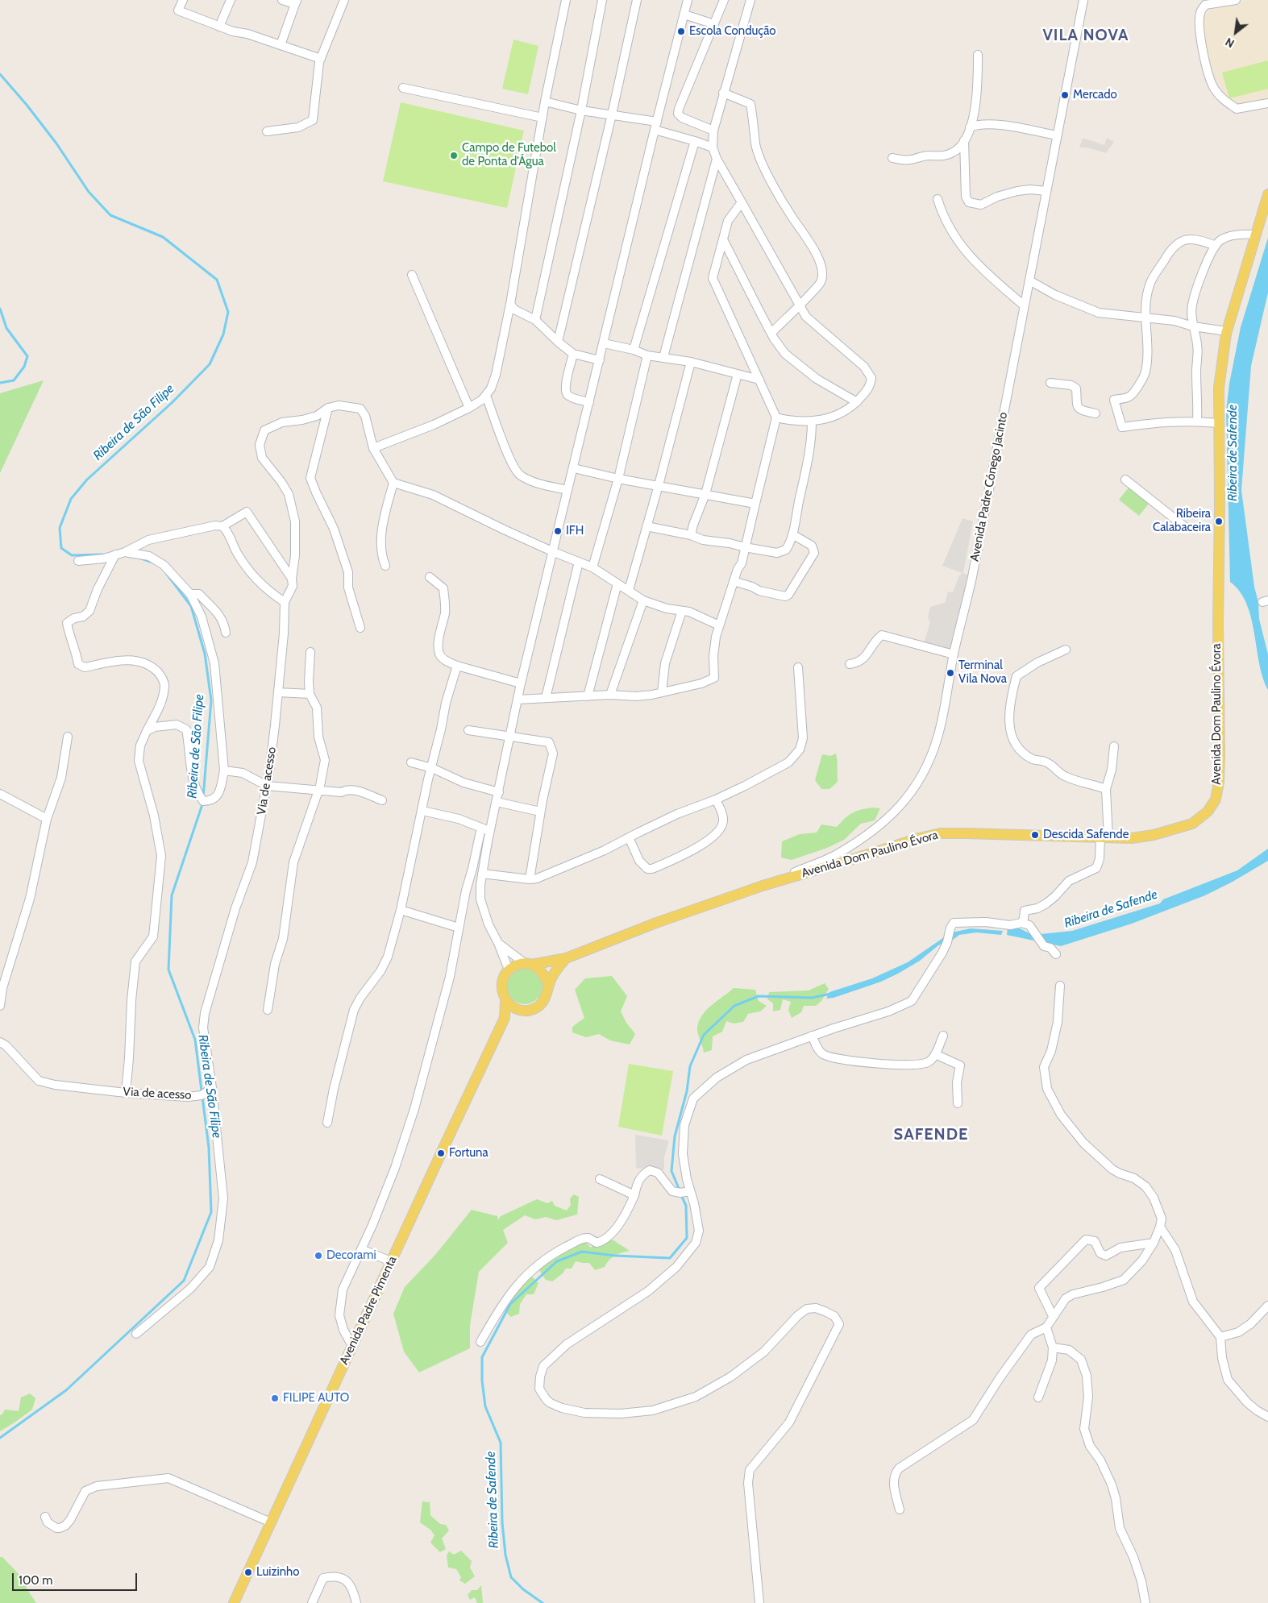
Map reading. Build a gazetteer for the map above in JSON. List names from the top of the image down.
{
  "streets": {
    "main road": ["Avenida Dom Paulino Évora", "Avenida Padre Pimenta"],
    "street": ["Avenida Padre Cónego Jacinto", "Via de acesso"]
  },
  "crossings": [
    ["Avenida Padre Cónego Jacinto", "Avenida Dom Paulino Évora"]
  ],
  "districts": ["VILA NOVA", "SAFENDE"],
  "water": ["Ribeira de São Filipe", "Ribeira de Safende"],
  "places": [
    "Escola Condução",
    "Mercado",
    "Campo de Futebol de Ponta d'Água",
    "Ribeira Calabaceira",
    "IFH",
    "Terminal Vila Nova",
    "Descida Safende",
    "Fortuna",
    "Decorami",
    "FILIPE AUTO",
    "Luizinho"
  ],
  "scale_bar": "100 m",
  "north": "bottom left"
}
